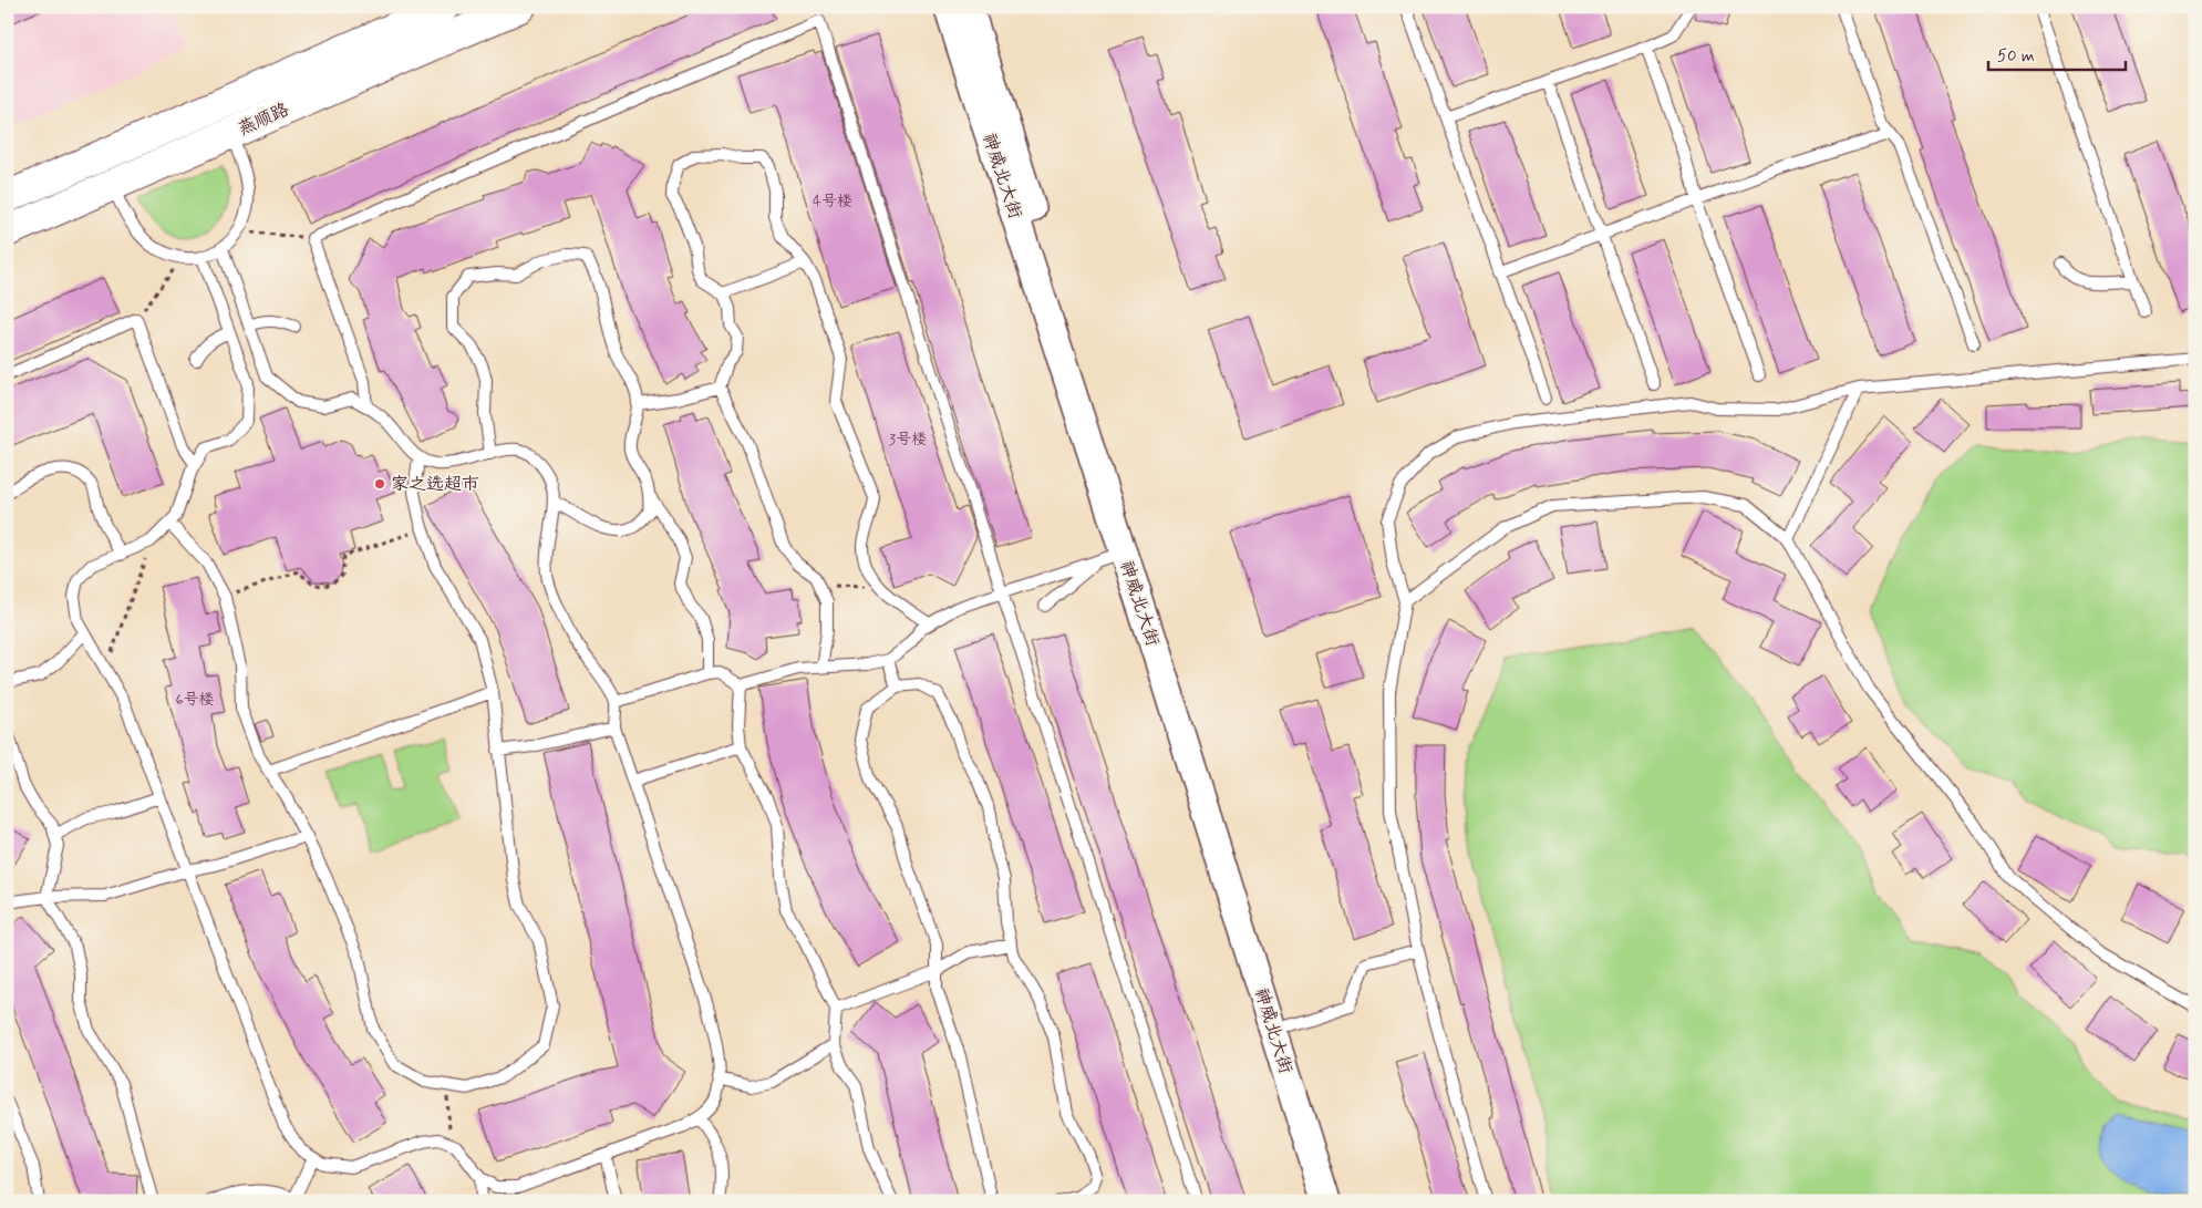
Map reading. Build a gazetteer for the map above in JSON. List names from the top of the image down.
{
  "streets": {
    "main road": ["燕顺路"],
    "street": ["神威北大街"]
  },
  "places": ["家之选超市"],
  "house_numbers": ["4号楼", "3号楼", "6号楼"],
  "scale_bar": "50 m"
}
